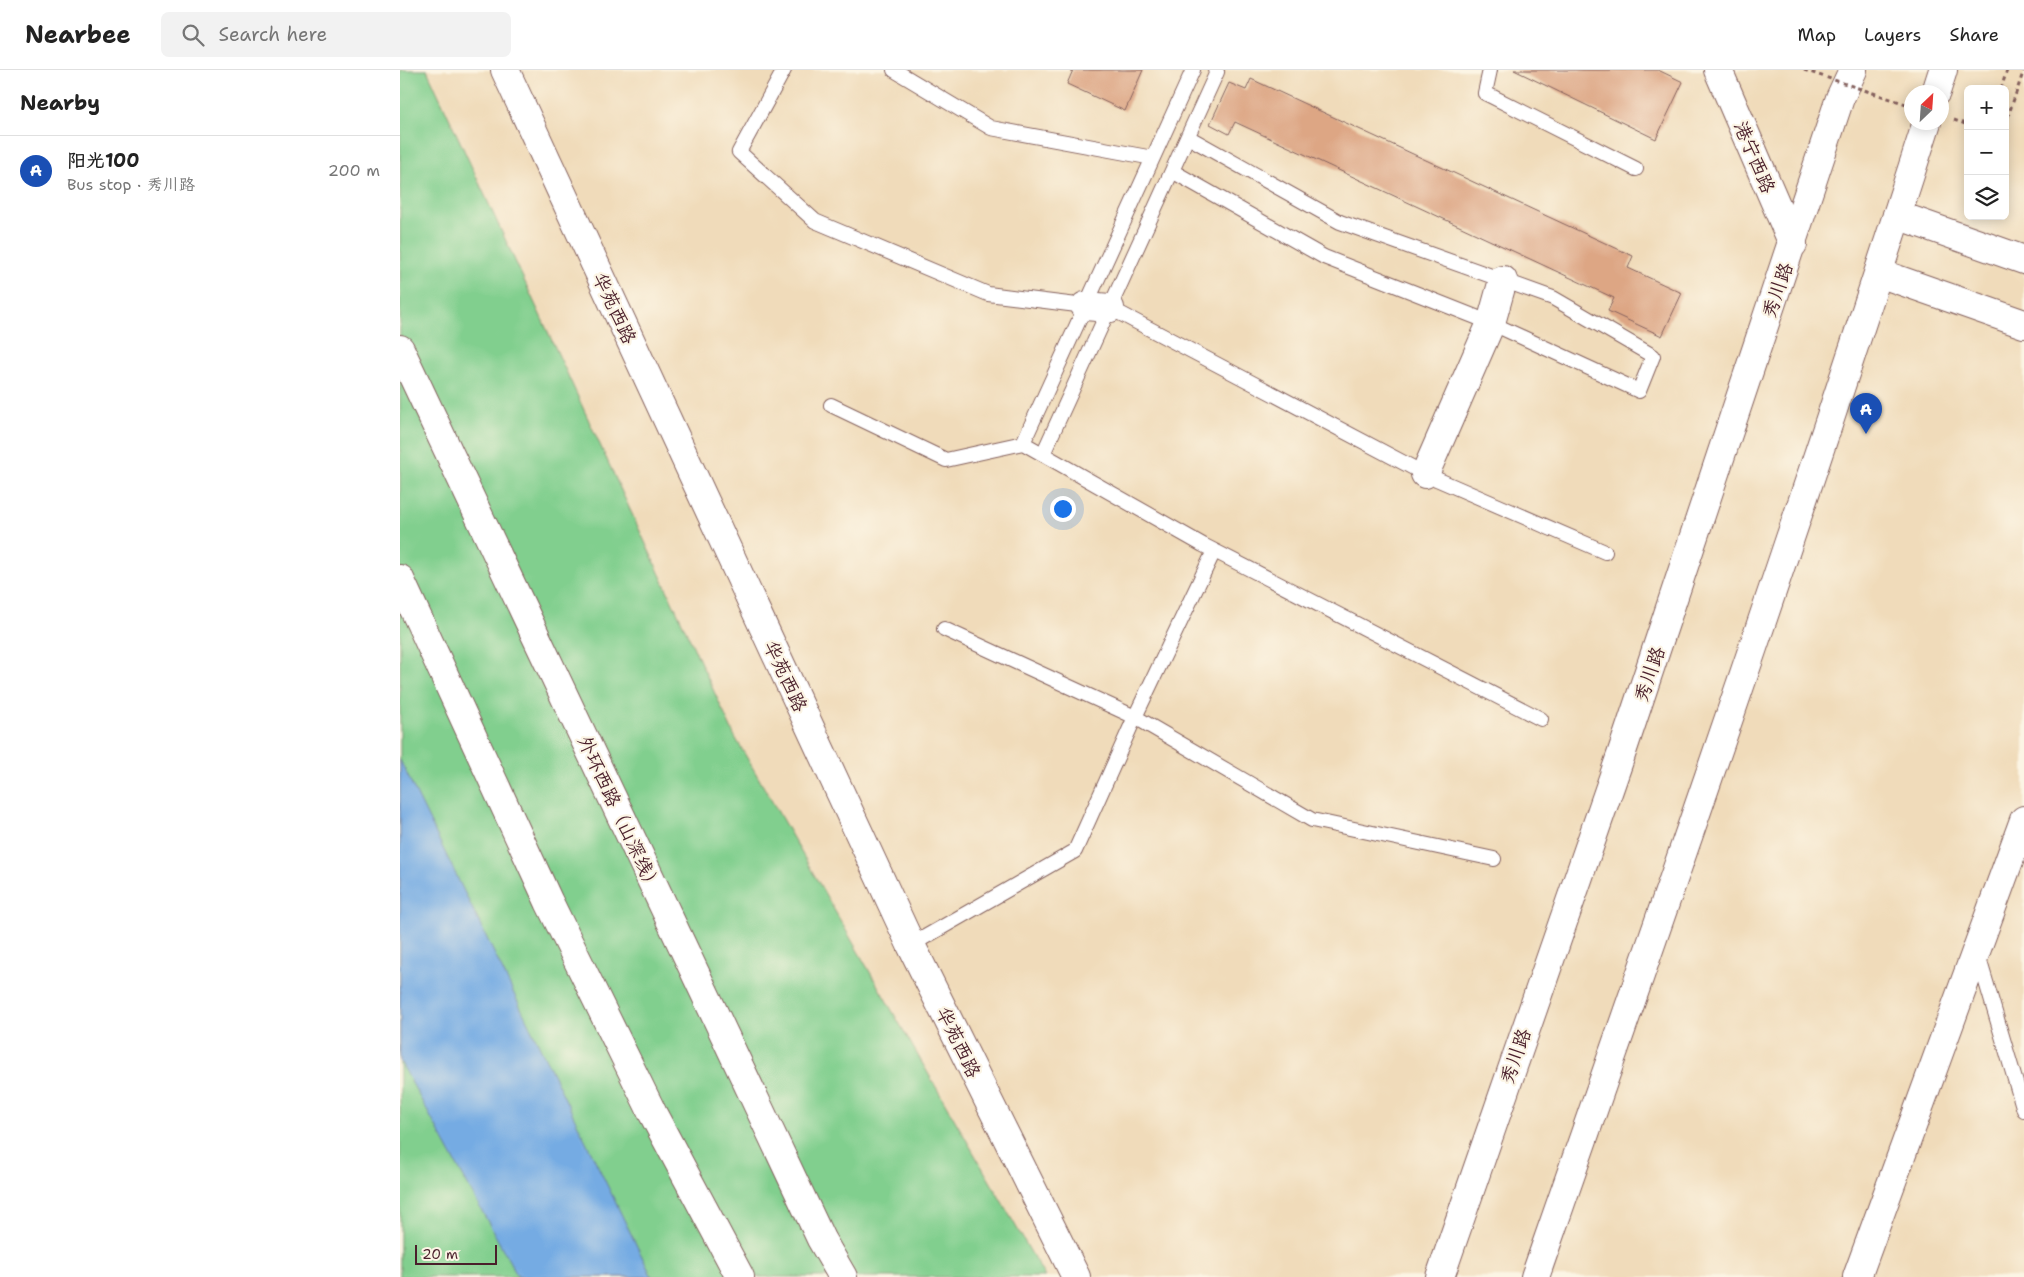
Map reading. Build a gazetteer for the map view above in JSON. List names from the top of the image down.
{
  "streets": {
    "main road": [
      "港宁西路",
      "秀川路",
      "华苑西路",
      "外环西路（山深线）"
    ]
  },
  "crossings": [
    ["港宁西路", "秀川路"]
  ],
  "scale_bar": "20 m",
  "north": "top right",
  "page": {
    "header": "Nearbee",
    "search": "Search here",
    "nav": ["Map", "Layers", "Share"],
    "heading": "Nearby",
    "map_buttons": ["+", "−"],
    "list": [
      {
        "mark": "A",
        "name": "阳光100",
        "note": "Bus stop · 秀川路",
        "value": "200 m"
      }
    ],
    "pins": "A",
    "scale": "20 m"
  }
}
